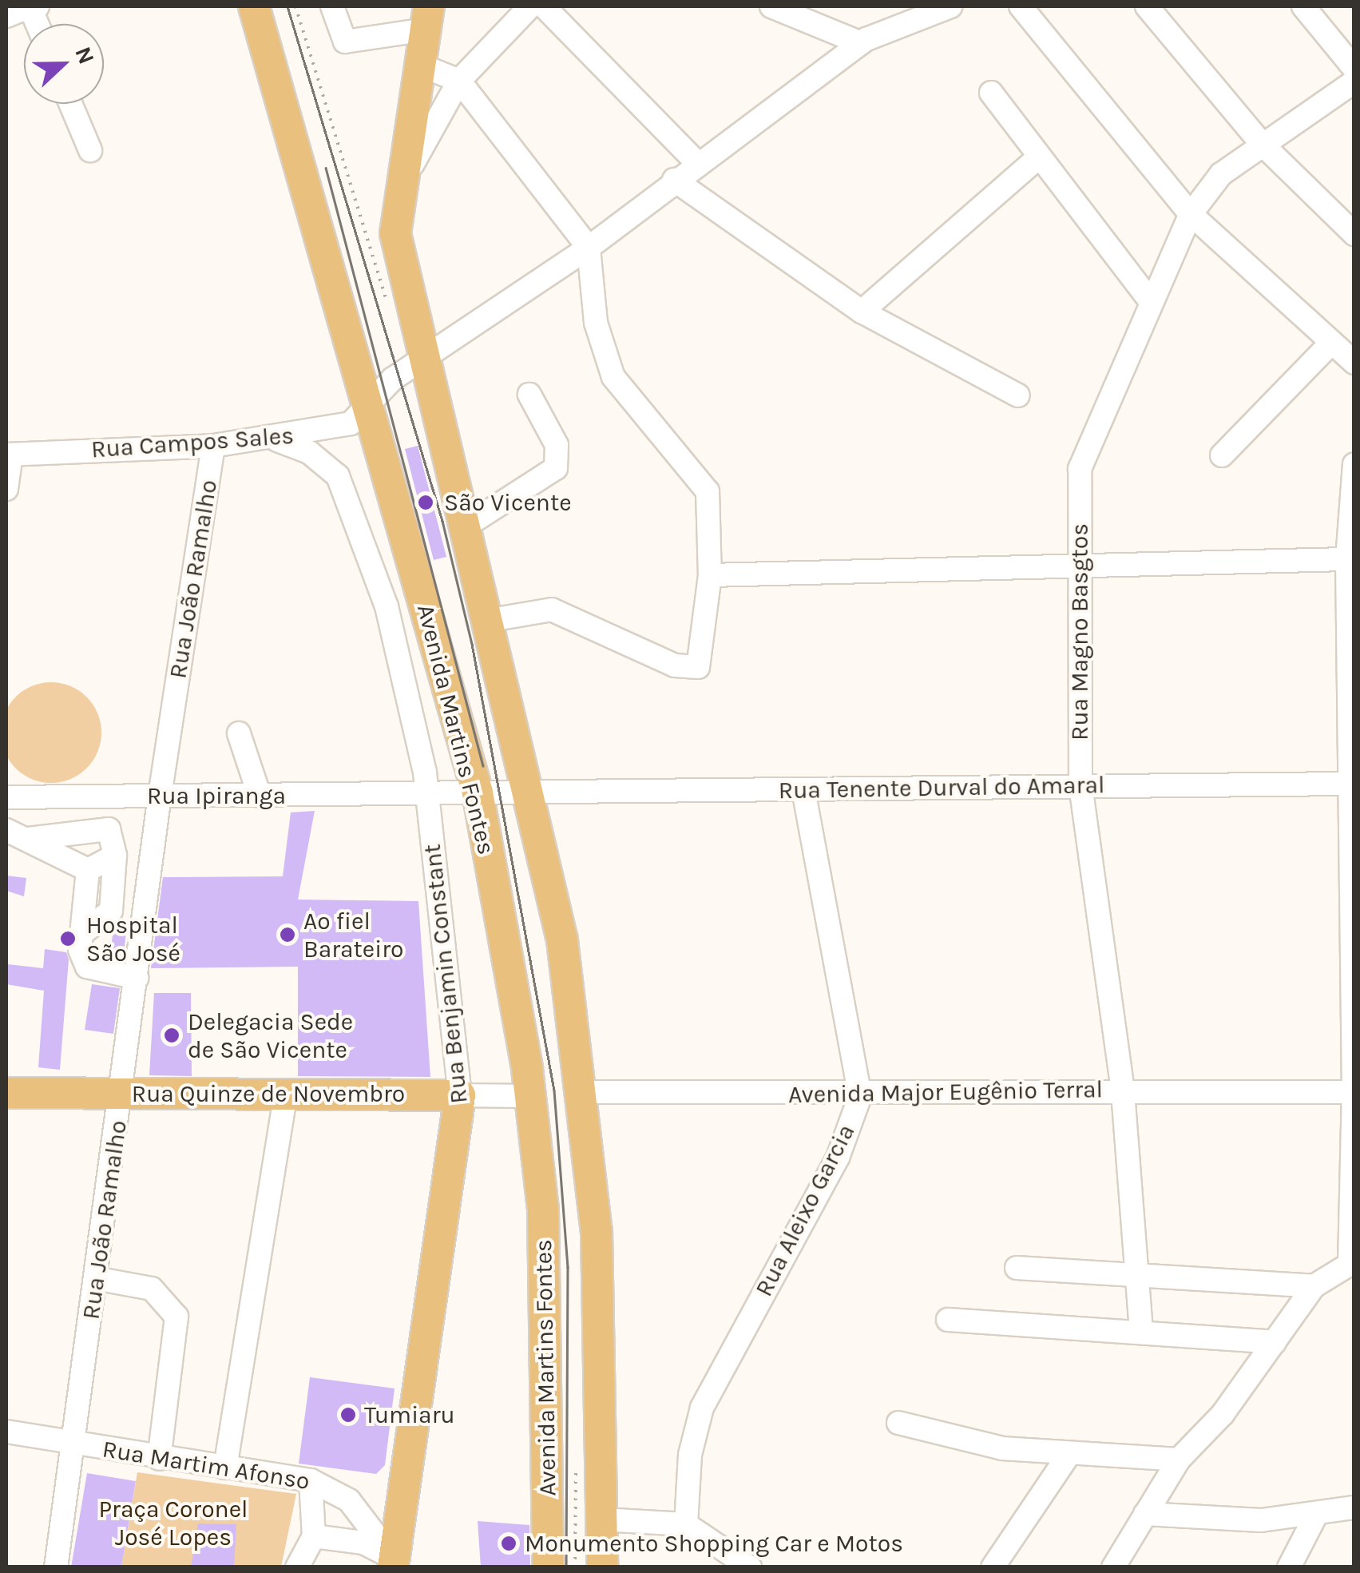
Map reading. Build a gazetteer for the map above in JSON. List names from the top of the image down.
{
  "streets": {
    "main road": ["Avenida Martins Fontes", "Rua Benjamin Constant", "Rua Quinze de Novembro"],
    "street": [
      "Rua Campos Sales",
      "Rua João Ramalho",
      "Rua Magno Basgtos",
      "Rua Tenente Durval do Amaral",
      "Rua Ipiranga",
      "Avenida Major Eugênio Terral",
      "Rua Aleixo Garcia",
      "Rua Martim Afonso"
    ]
  },
  "crossings": [
    ["Rua Campos Sales", "Rua João Ramalho"],
    ["Rua Campos Sales", "Avenida Martins Fontes"],
    ["Rua Campos Sales", "Rua Benjamin Constant"],
    ["Rua João Ramalho", "Rua Ipiranga"],
    ["Rua João Ramalho", "Rua Quinze de Novembro"],
    ["Rua João Ramalho", "Rua Martim Afonso"],
    ["Rua Magno Basgtos", "Rua Tenente Durval do Amaral"],
    ["Rua Magno Basgtos", "Avenida Major Eugênio Terral"],
    ["Avenida Martins Fontes", "Rua Tenente Durval do Amaral"],
    ["Avenida Martins Fontes", "Avenida Major Eugênio Terral"],
    ["Avenida Martins Fontes", "Rua Quinze de Novembro"],
    ["Rua Tenente Durval do Amaral", "Rua Aleixo Garcia"],
    ["Rua Ipiranga", "Rua Benjamin Constant"],
    ["Rua Benjamin Constant", "Rua Quinze de Novembro"],
    ["Rua Benjamin Constant", "Rua Martim Afonso"],
    ["Avenida Major Eugênio Terral", "Rua Aleixo Garcia"]
  ],
  "parks": ["Praça Coronel José Lopes"],
  "places": [
    "São Vicente",
    "Ao fiel Barateiro",
    "Hospital São José",
    "Delegacia Sede de São Vicente",
    "Tumiaru",
    "Monumento Shopping Car e Motos"
  ],
  "north": "right"
}
